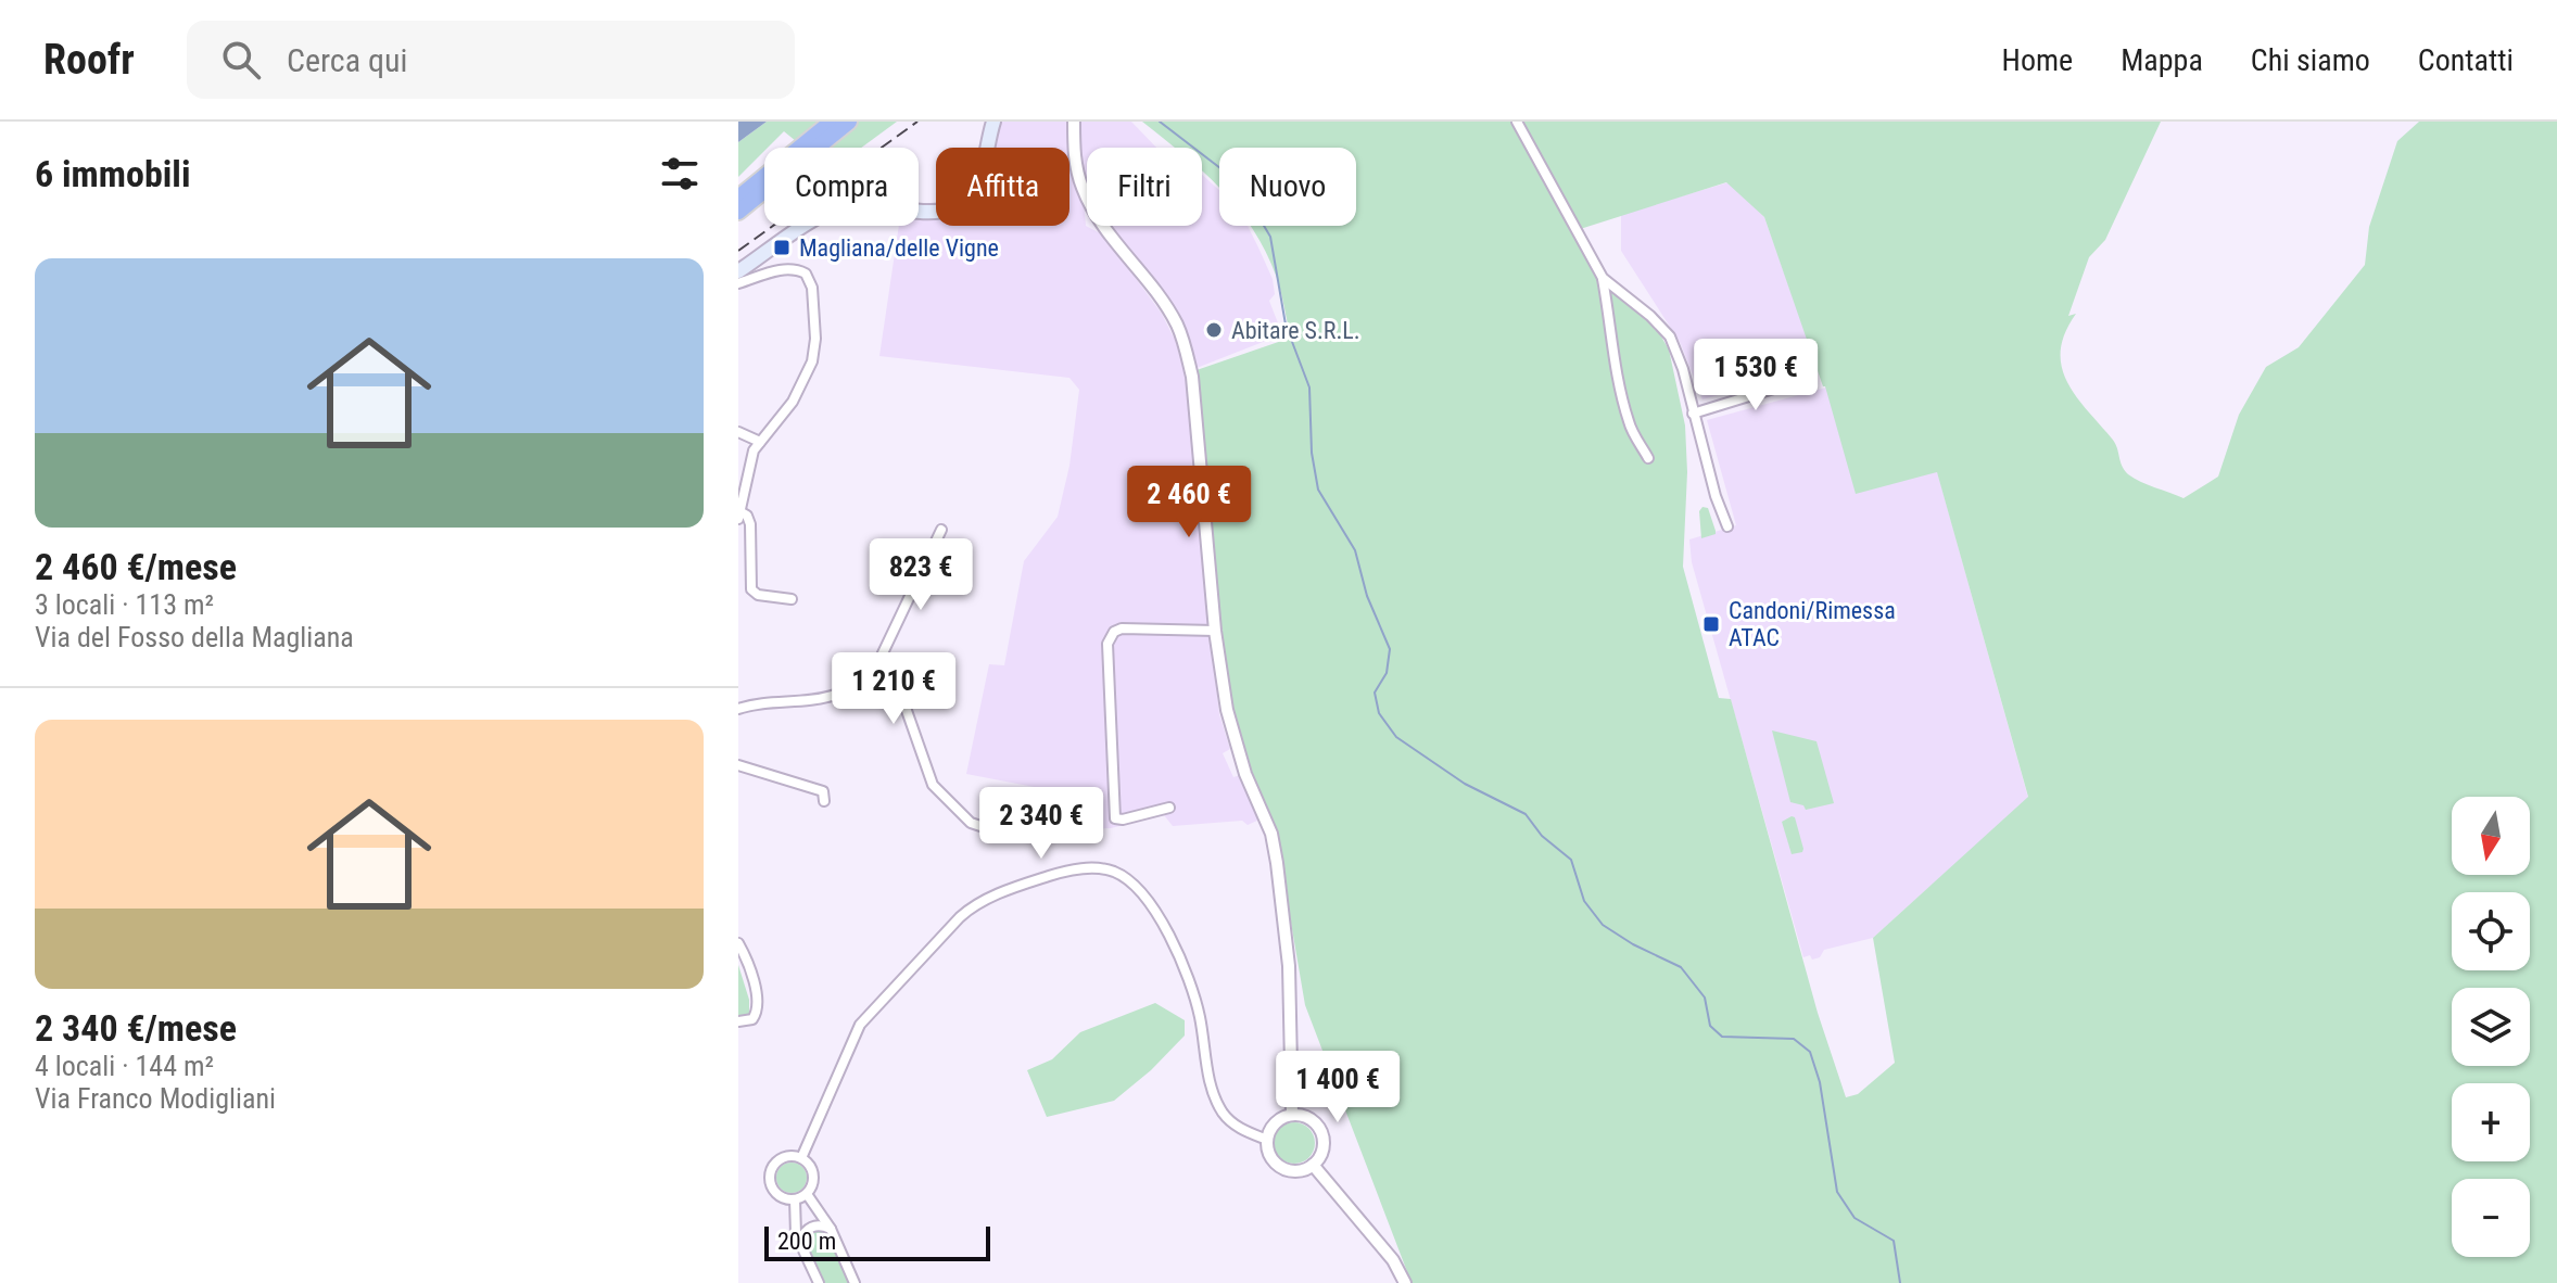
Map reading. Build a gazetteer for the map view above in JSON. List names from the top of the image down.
{
  "places": {
    "transit": ["Magliana/delle Vigne", "Candoni/Rimessa ATAC"],
    "other": ["Abitare S.R.L."]
  },
  "scale_bar": "200 m",
  "north": "bottom",
  "page": {
    "header": "Roofr",
    "search": "Cerca qui",
    "nav": [
      "Home",
      "Mappa",
      "Chi siamo",
      "Contatti"
    ],
    "heading": "6 immobili",
    "chip": [
      "Compra",
      "Affitta",
      "Filtri",
      "Nuovo"
    ],
    "list": [
      {
        "name": "2 460 €/mese",
        "note": "3 locali · 113 m² · Via del Fosso della Magliana"
      },
      {
        "name": "2 340 €/mese",
        "note": "4 locali · 144 m² · Via Franco Modigliani"
      }
    ],
    "price": [
      "1 530 €",
      "2 460 €",
      "823 €",
      "1 210 €",
      "2 340 €",
      "1 400 €"
    ],
    "map_buttons": ["+", "−"],
    "scale": "200 m"
  }
}
